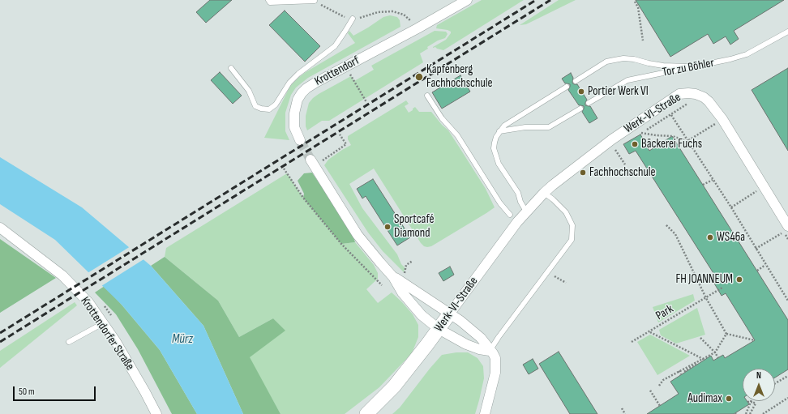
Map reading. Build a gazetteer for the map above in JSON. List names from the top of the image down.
{
  "streets": {
    "main road": ["Werk-VI-Straße"],
    "street": ["Krottendorf", "Krottendorfer Straße"],
    "lane": ["Tor zu Böhler"],
    "path": ["Park"]
  },
  "water": ["Mürz"],
  "places": [
    "Kapfenberg Fachhochschule",
    "Portier Werk VI",
    "Bäckerei Fuchs",
    "Fachhochschule",
    "Sportcafé Diamond",
    "WS46a",
    "FH JOANNEUM",
    "Audimax"
  ],
  "scale_bar": "50 m",
  "north": "top"
}
